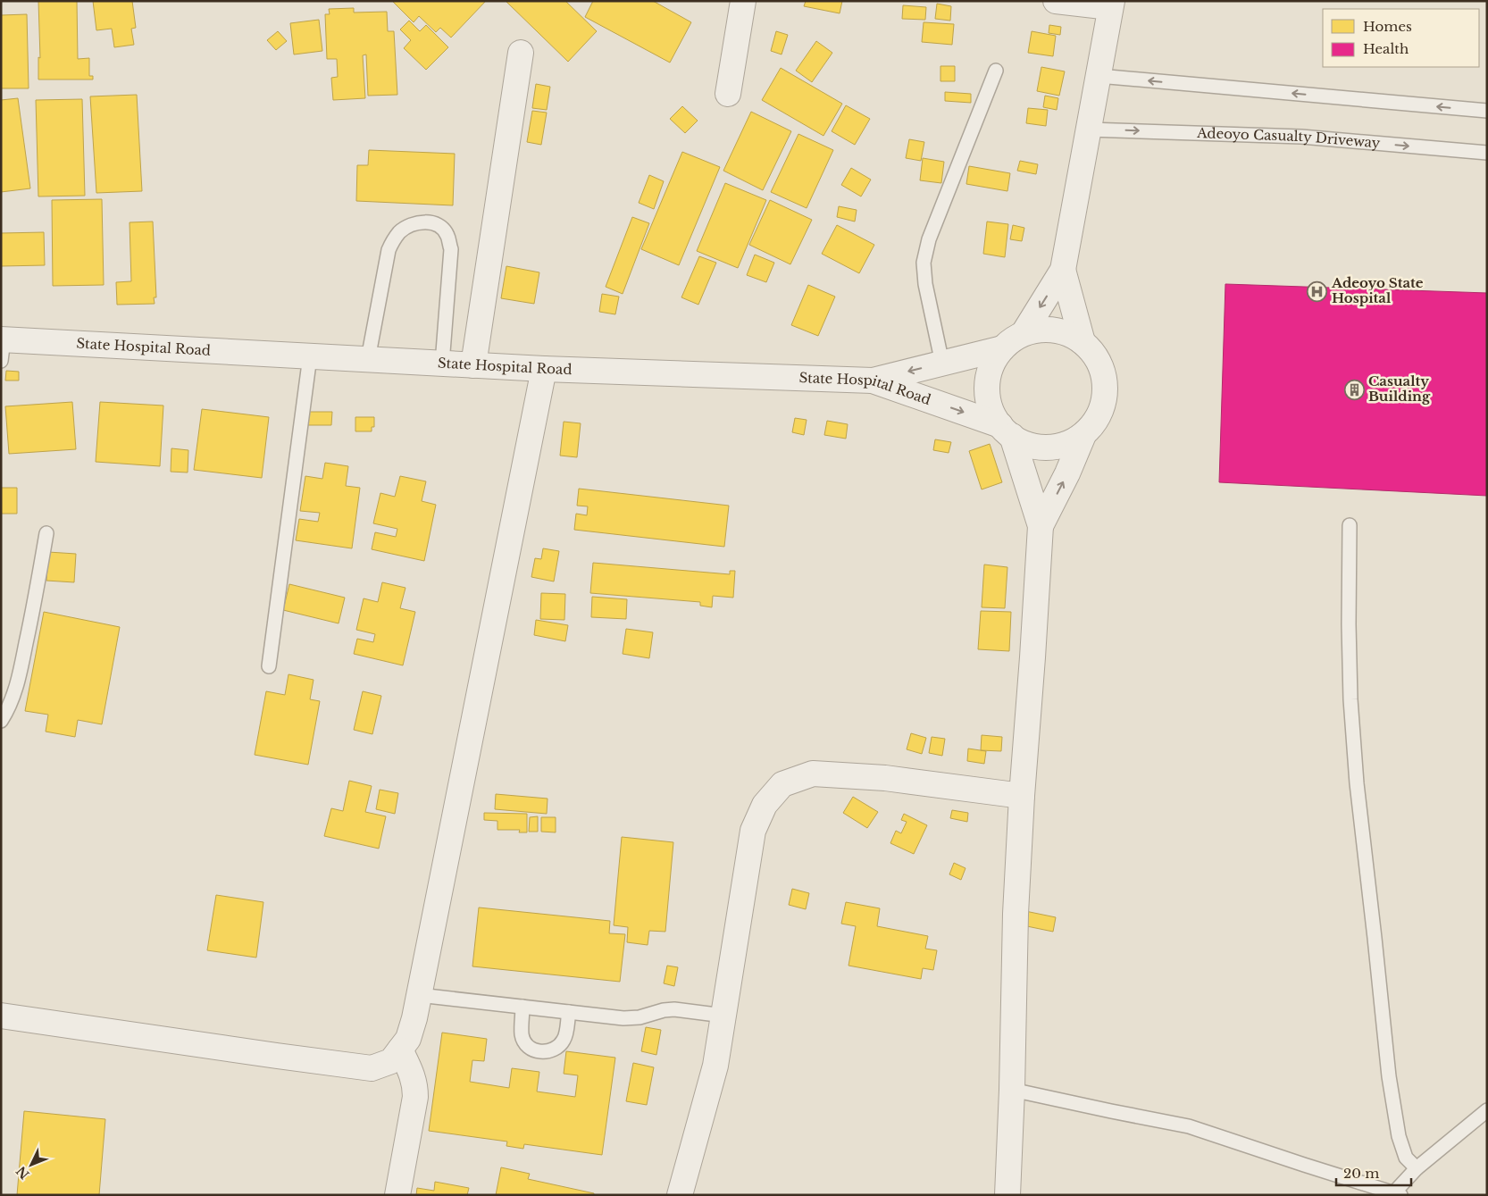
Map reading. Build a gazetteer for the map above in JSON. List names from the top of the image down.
{
  "streets": {
    "street": ["State Hospital Road"],
    "lane": ["Adeoyo Casualty Driveway"]
  },
  "places": {
    "hospital": ["Adeoyo State Hospital"],
    "building": ["Casualty Building"]
  },
  "legend": ["Homes", "Health"],
  "scale_bar": "20 m",
  "north": "bottom left"
}
